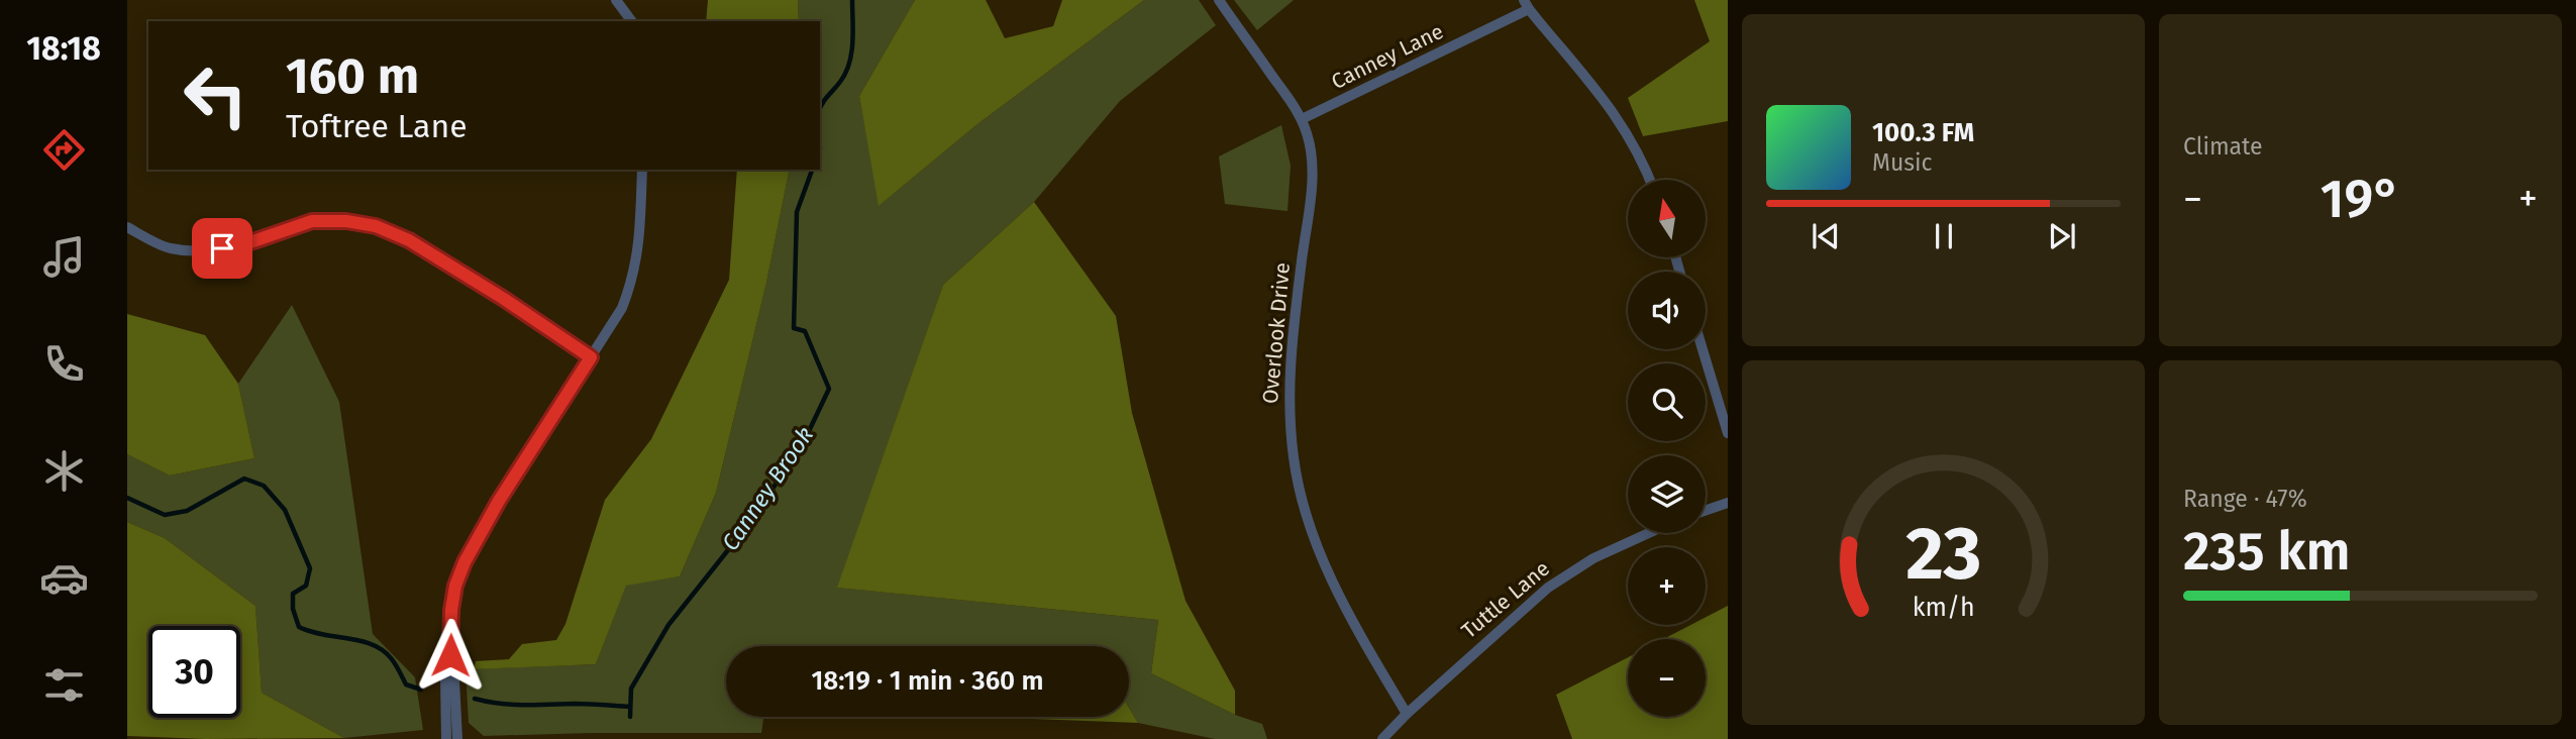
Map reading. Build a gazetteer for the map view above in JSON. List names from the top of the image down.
{
  "streets": {
    "street": ["Canney Lane", "Overlook Drive", "Tuttle Lane"]
  },
  "crossings": [
    ["Canney Lane", "Overlook Drive"],
    ["Overlook Drive", "Tuttle Lane"]
  ],
  "water": ["Canney Brook"],
  "north": "top",
  "page": {
    "tabs": "18:18",
    "tile": [
      "Climate",
      ["Range · 47%", "235 km"]
    ],
    "turn": ["160 m", "Toftree Lane"],
    "song": ["100.3 FM", "Music"],
    "heat": ["−", "19°", "+"],
    "map_buttons": ["+", "−"],
    "limit": "30",
    "trip": "18:19 · 1 min · 360 m",
    "gauge": ["23", "km/h"]
  }
}
